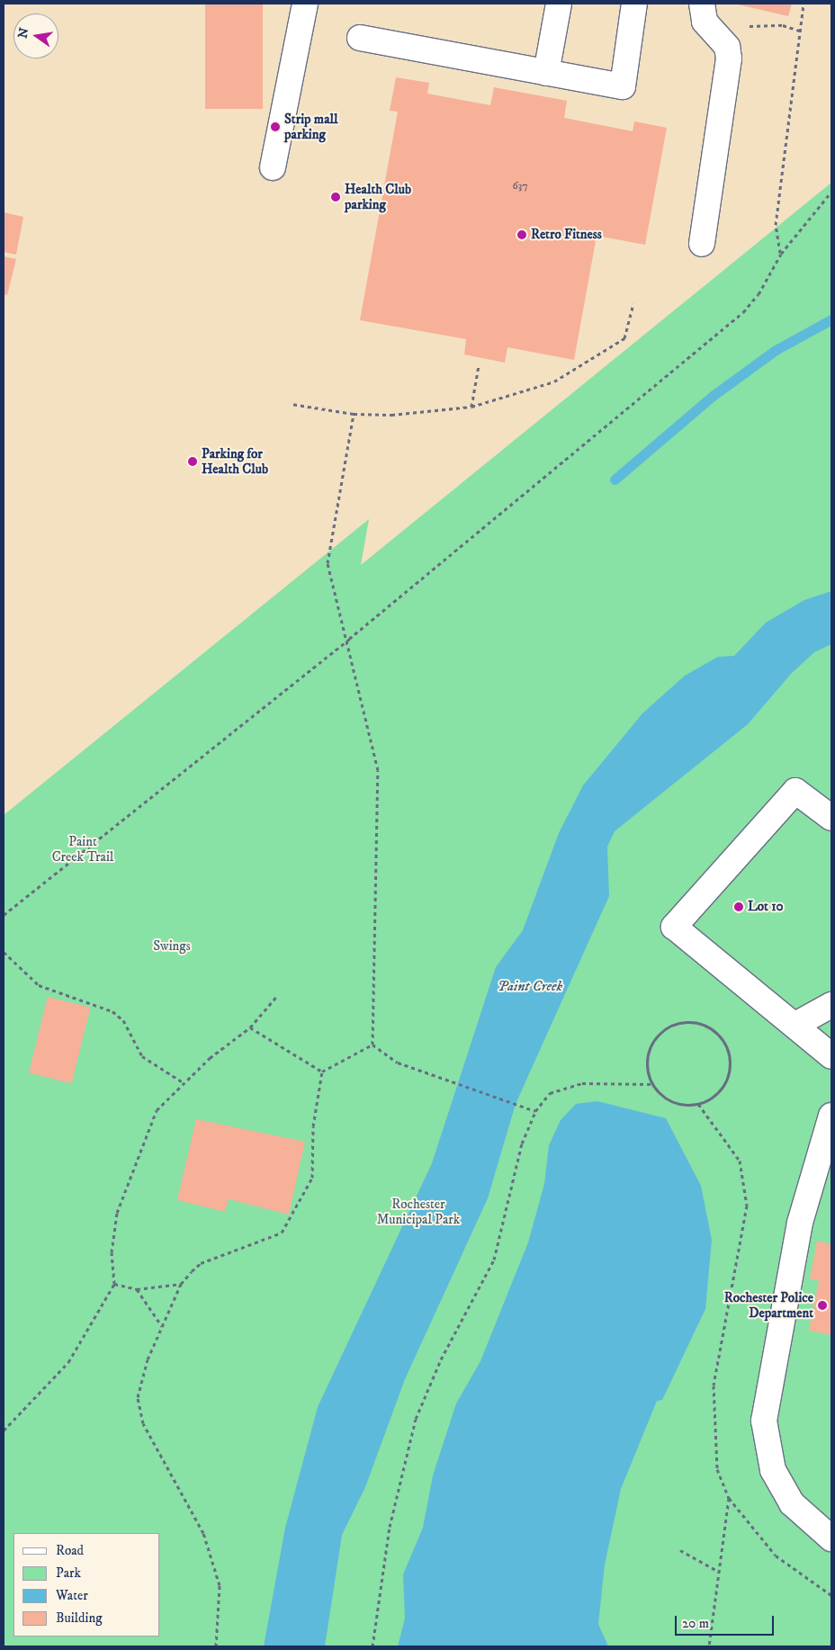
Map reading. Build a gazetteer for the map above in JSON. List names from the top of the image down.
{
  "water": ["Paint Creek"],
  "parks": ["Paint Creek Trail", "Swings", "Rochester Municipal Park"],
  "places": [
    "Strip mall parking",
    "Health Club parking",
    "Retro Fitness",
    "Parking for Health Club",
    "Lot 10",
    "Rochester Police Department"
  ],
  "house_numbers": ["637"],
  "legend": [
    "Road",
    "Park",
    "Water",
    "Building"
  ],
  "scale_bar": "20 m",
  "north": "left"
}
